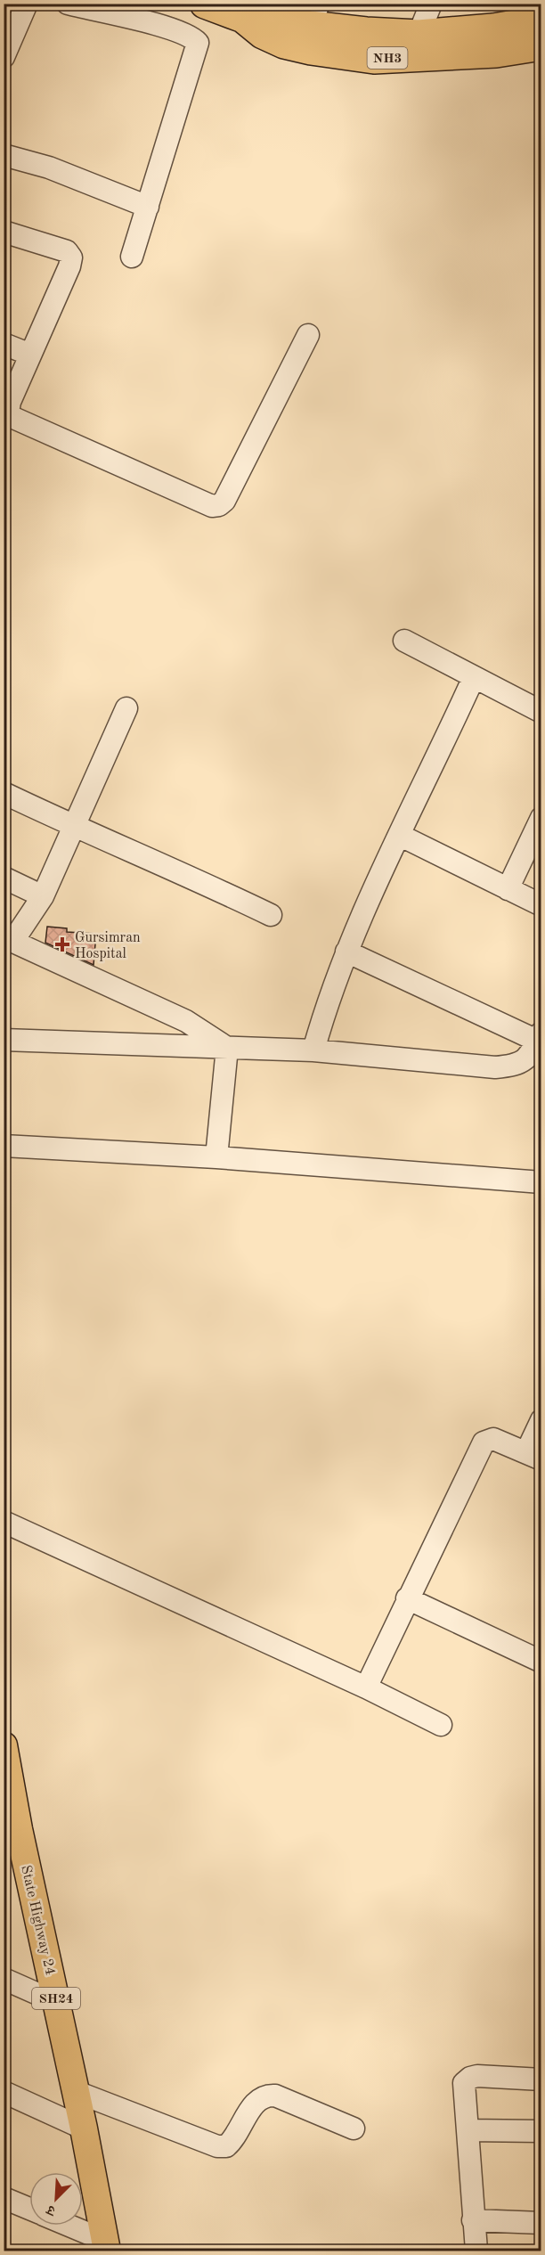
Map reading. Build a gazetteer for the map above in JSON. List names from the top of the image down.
{
  "streets": {
    "highway": ["NH3"],
    "main road": ["State Highway 24", "SH24"]
  },
  "places": {
    "health": ["Gursimran Hospital"]
  },
  "north": "bottom left"
}
